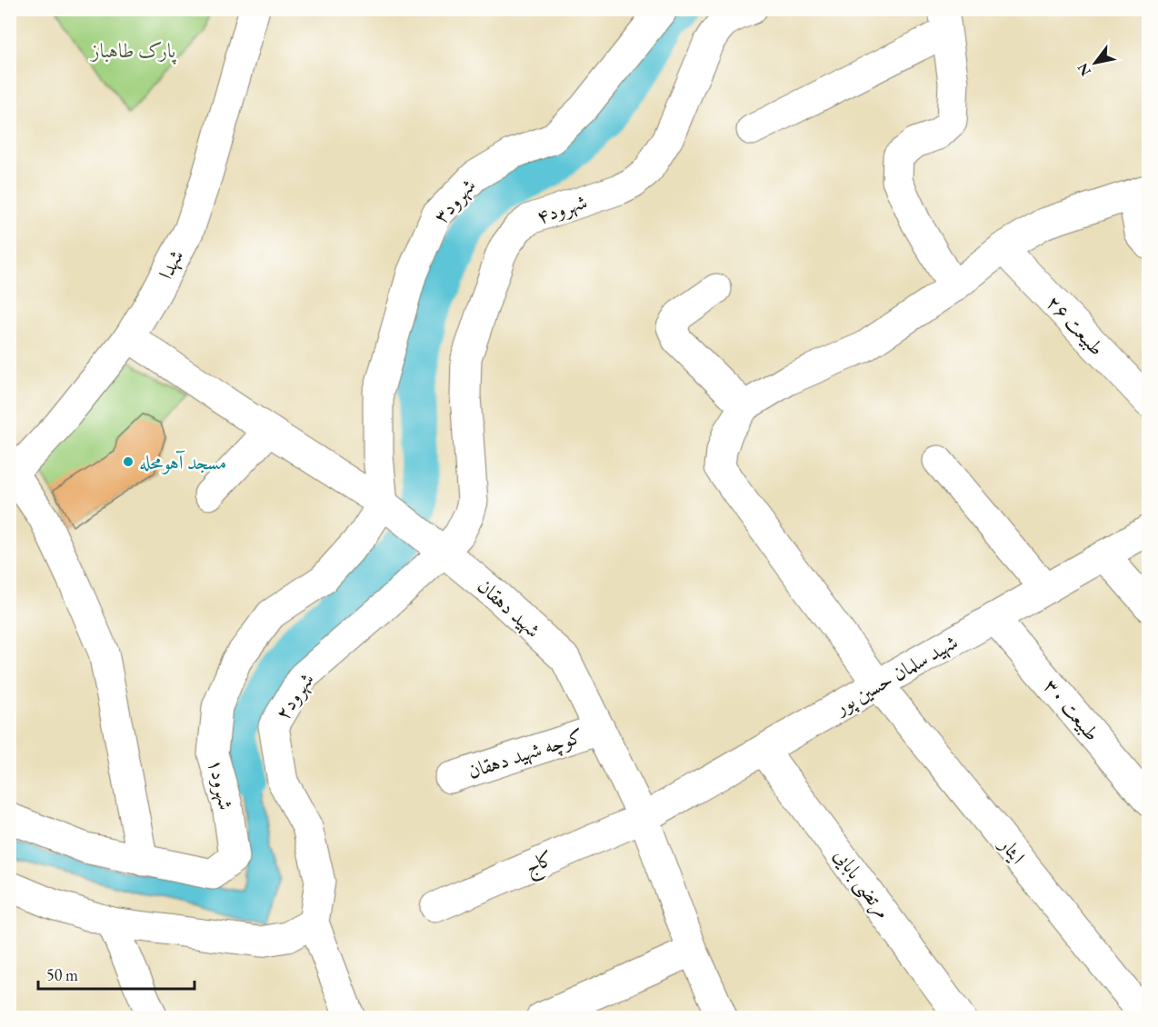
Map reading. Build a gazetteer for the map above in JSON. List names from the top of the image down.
{
  "streets": {
    "street": [
      "شهرود۳",
      "شهرود۴",
      "شهدا",
      "طبیعت ۲۶",
      "شهید دهقان",
      "شهید سلمان حسین پور",
      "شهرود۲",
      "طبیعت ۳۰",
      "کوچه شهید دهقان",
      "شهرود۱",
      "ایثار",
      "کاج",
      "مرتضی بابایی"
    ]
  },
  "crossings": [
    ["شهرود۳", "شهید دهقان"],
    ["شهرود۳", "شهرود۱"],
    ["شهرود۴", "شهید دهقان"],
    ["شهرود۴", "شهرود۲"],
    ["شهدا", "شهید دهقان"],
    ["شهید دهقان", "شهید سلمان حسین پور"],
    ["شهید دهقان", "شهرود۲"],
    ["شهید دهقان", "کوچه شهید دهقان"],
    ["شهید دهقان", "شهرود۱"],
    ["شهید دهقان", "کاج"],
    ["شهید سلمان حسین پور", "طبیعت ۳۰"],
    ["شهید سلمان حسین پور", "ایثار"],
    ["شهید سلمان حسین پور", "کاج"],
    ["شهید سلمان حسین پور", "مرتضی بابایی"]
  ],
  "parks": ["پارک طاهباز"],
  "places": ["مسجد آهومحله"],
  "scale_bar": "50 m",
  "north": "bottom left"
}
